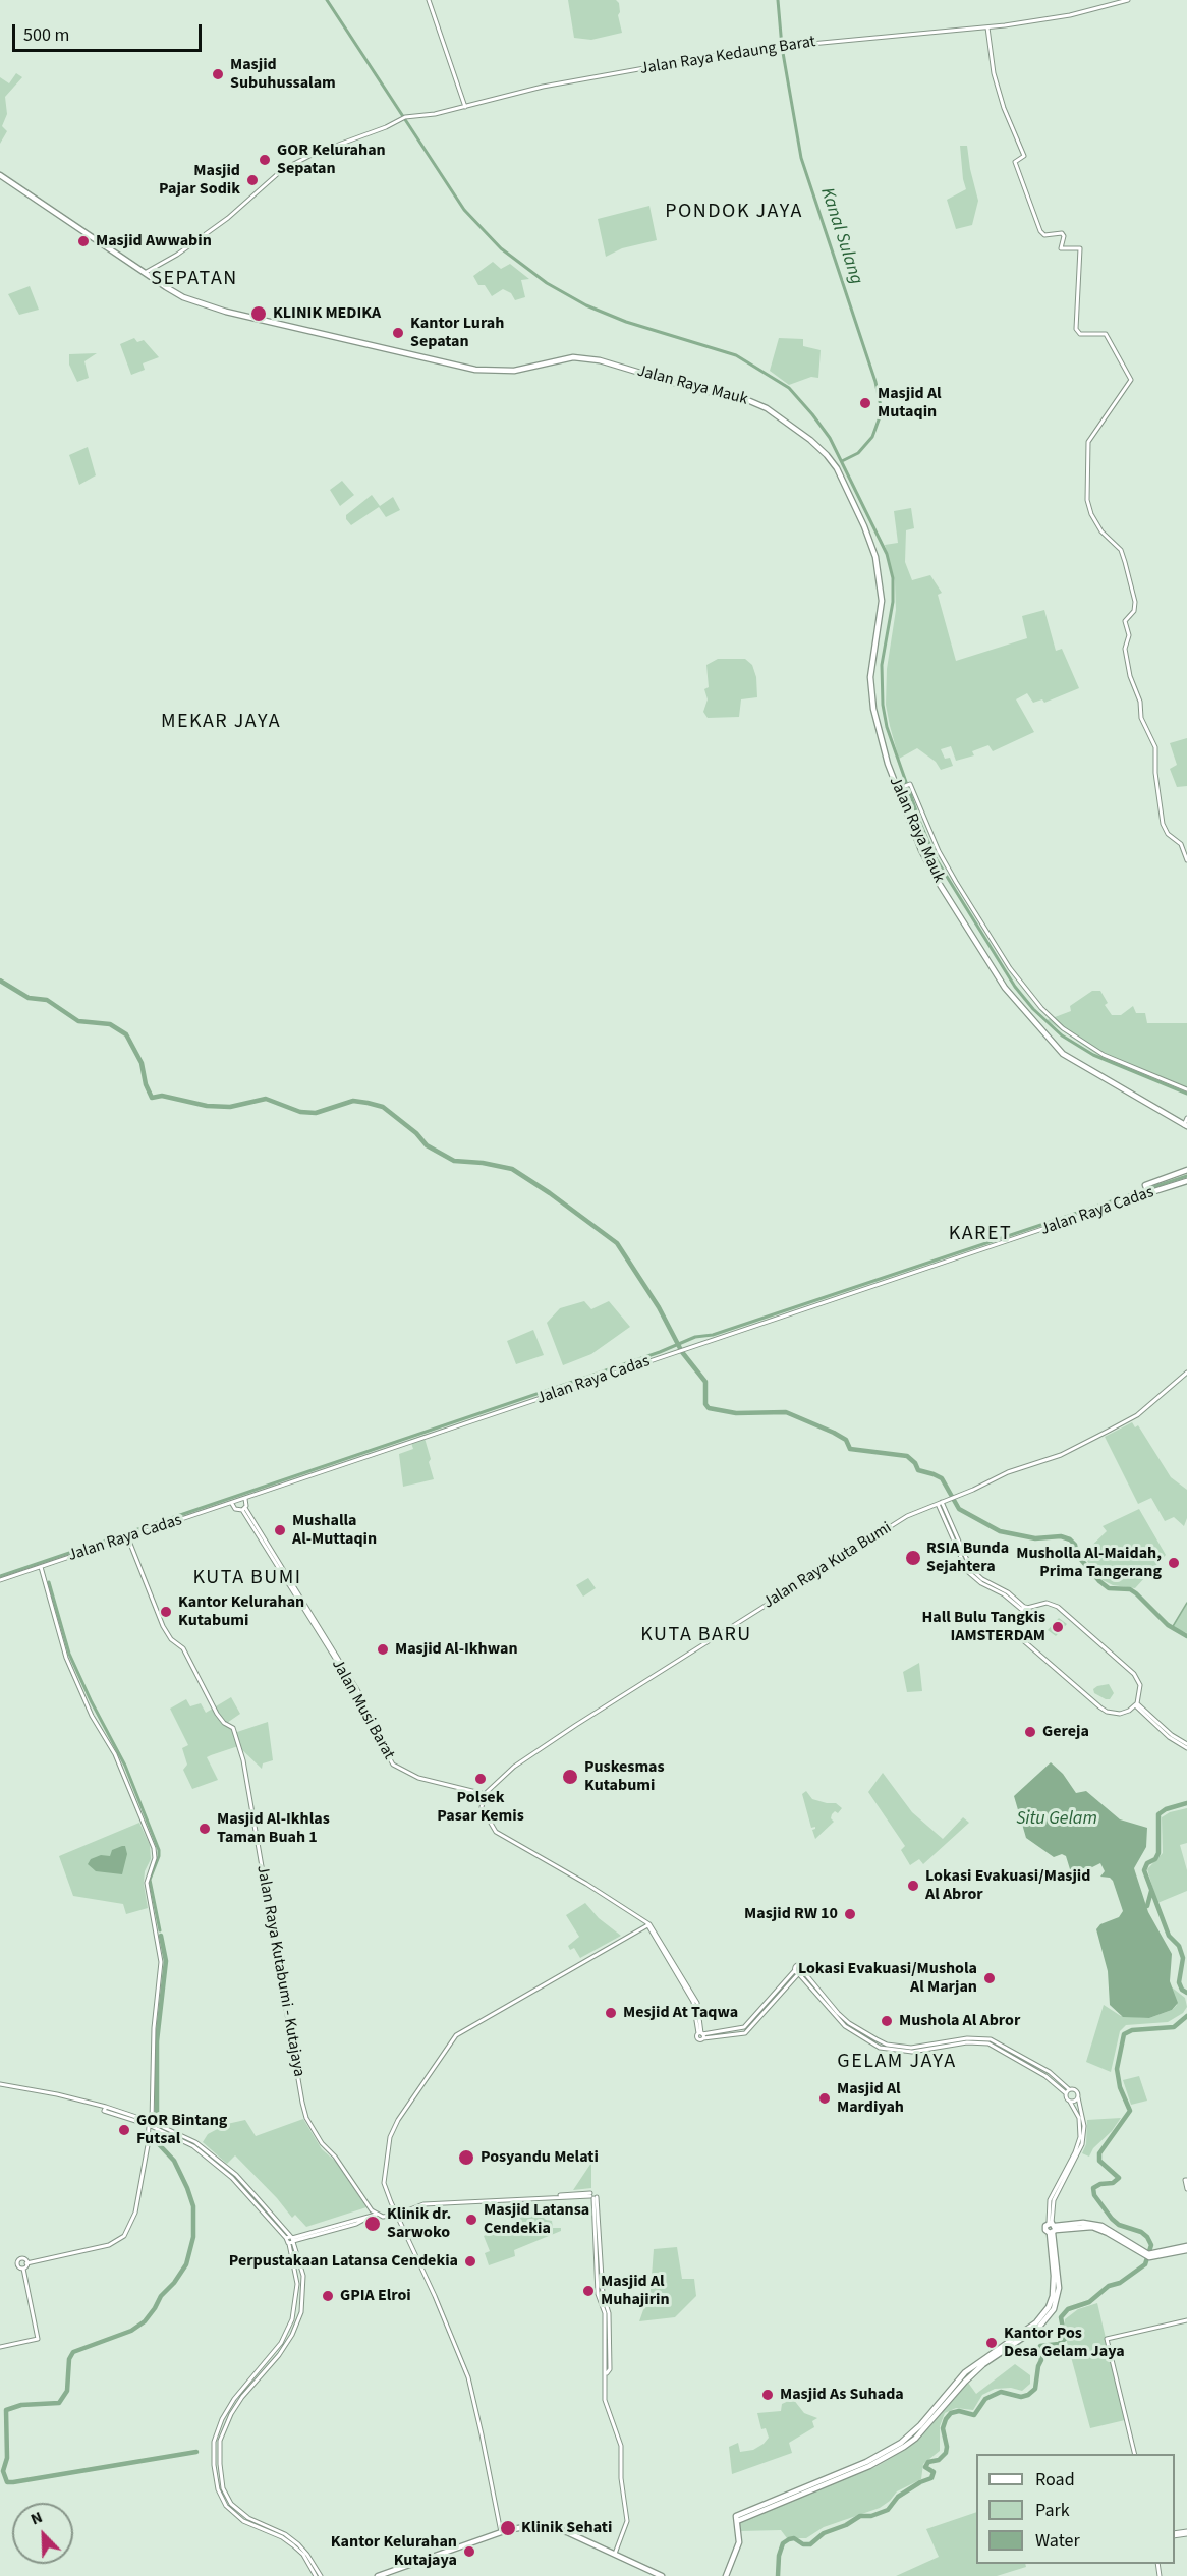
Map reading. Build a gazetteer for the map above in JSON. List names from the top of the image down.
{
  "streets": {
    "main road": ["Jalan Raya Mauk", "Jalan Raya Cadas"],
    "street": [
      "Jalan Raya Kedaung Barat",
      "Jalan Raya Kuta Bumi",
      "Jalan Musi Barat",
      "Jalan Raya Kutabumi - Kutajaya"
    ]
  },
  "crossings": [
    ["Jalan Raya Kedaung Barat", "Jalan Raya Mauk"],
    ["Jalan Raya Cadas", "Jalan Musi Barat"],
    ["Jalan Raya Cadas", "Jalan Raya Kutabumi - Kutajaya"],
    ["Jalan Raya Kuta Bumi", "Jalan Musi Barat"]
  ],
  "districts": [
    "PONDOK JAYA",
    "SEPATAN",
    "MEKAR JAYA",
    "KARET",
    "KUTA BUMI",
    "KUTA BARU",
    "GELAM JAYA"
  ],
  "water": ["Kanal Sulang", "Situ Gelam"],
  "places": [
    "Masjid Subuhussalam",
    "GOR Kelurahan Sepatan",
    "Masjid Pajar Sodik",
    "Masjid Awwabin",
    "KLINIK MEDIKA",
    "Kantor Lurah Sepatan",
    "Masjid Al Mutaqin",
    "Mushalla Al-Muttaqin",
    "RSIA Bunda Sejahtera",
    "Musholla Al-Maidah, Prima Tangerang",
    "Kantor Kelurahan Kutabumi",
    "Hall Bulu Tangkis IAMSTERDAM",
    "Masjid Al-Ikhwan",
    "Gereja",
    "Puskesmas Kutabumi",
    "Polsek Pasar Kemis",
    "Masjid Al-Ikhlas Taman Buah 1",
    "Lokasi Evakuasi/Masjid Al Abror",
    "Masjid RW 10",
    "Lokasi Evakuasi/Mushola Al Marjan",
    "Mesjid At Taqwa",
    "Mushola Al Abror",
    "Masjid Al Mardiyah",
    "GOR Bintang Futsal",
    "Posyandu Melati",
    "Masjid Latansa Cendekia",
    "Klinik dr. Sarwoko",
    "Perpustakaan Latansa Cendekia",
    "Masjid Al Muhajirin",
    "GPIA Elroi",
    "Kantor Pos Desa Gelam Jaya",
    "Masjid As Suhada",
    "Klinik Sehati",
    "Kantor Kelurahan Kutajaya"
  ],
  "legend": ["Road", "Park", "Water"],
  "scale_bar": "500 m",
  "north": "top left"
}
